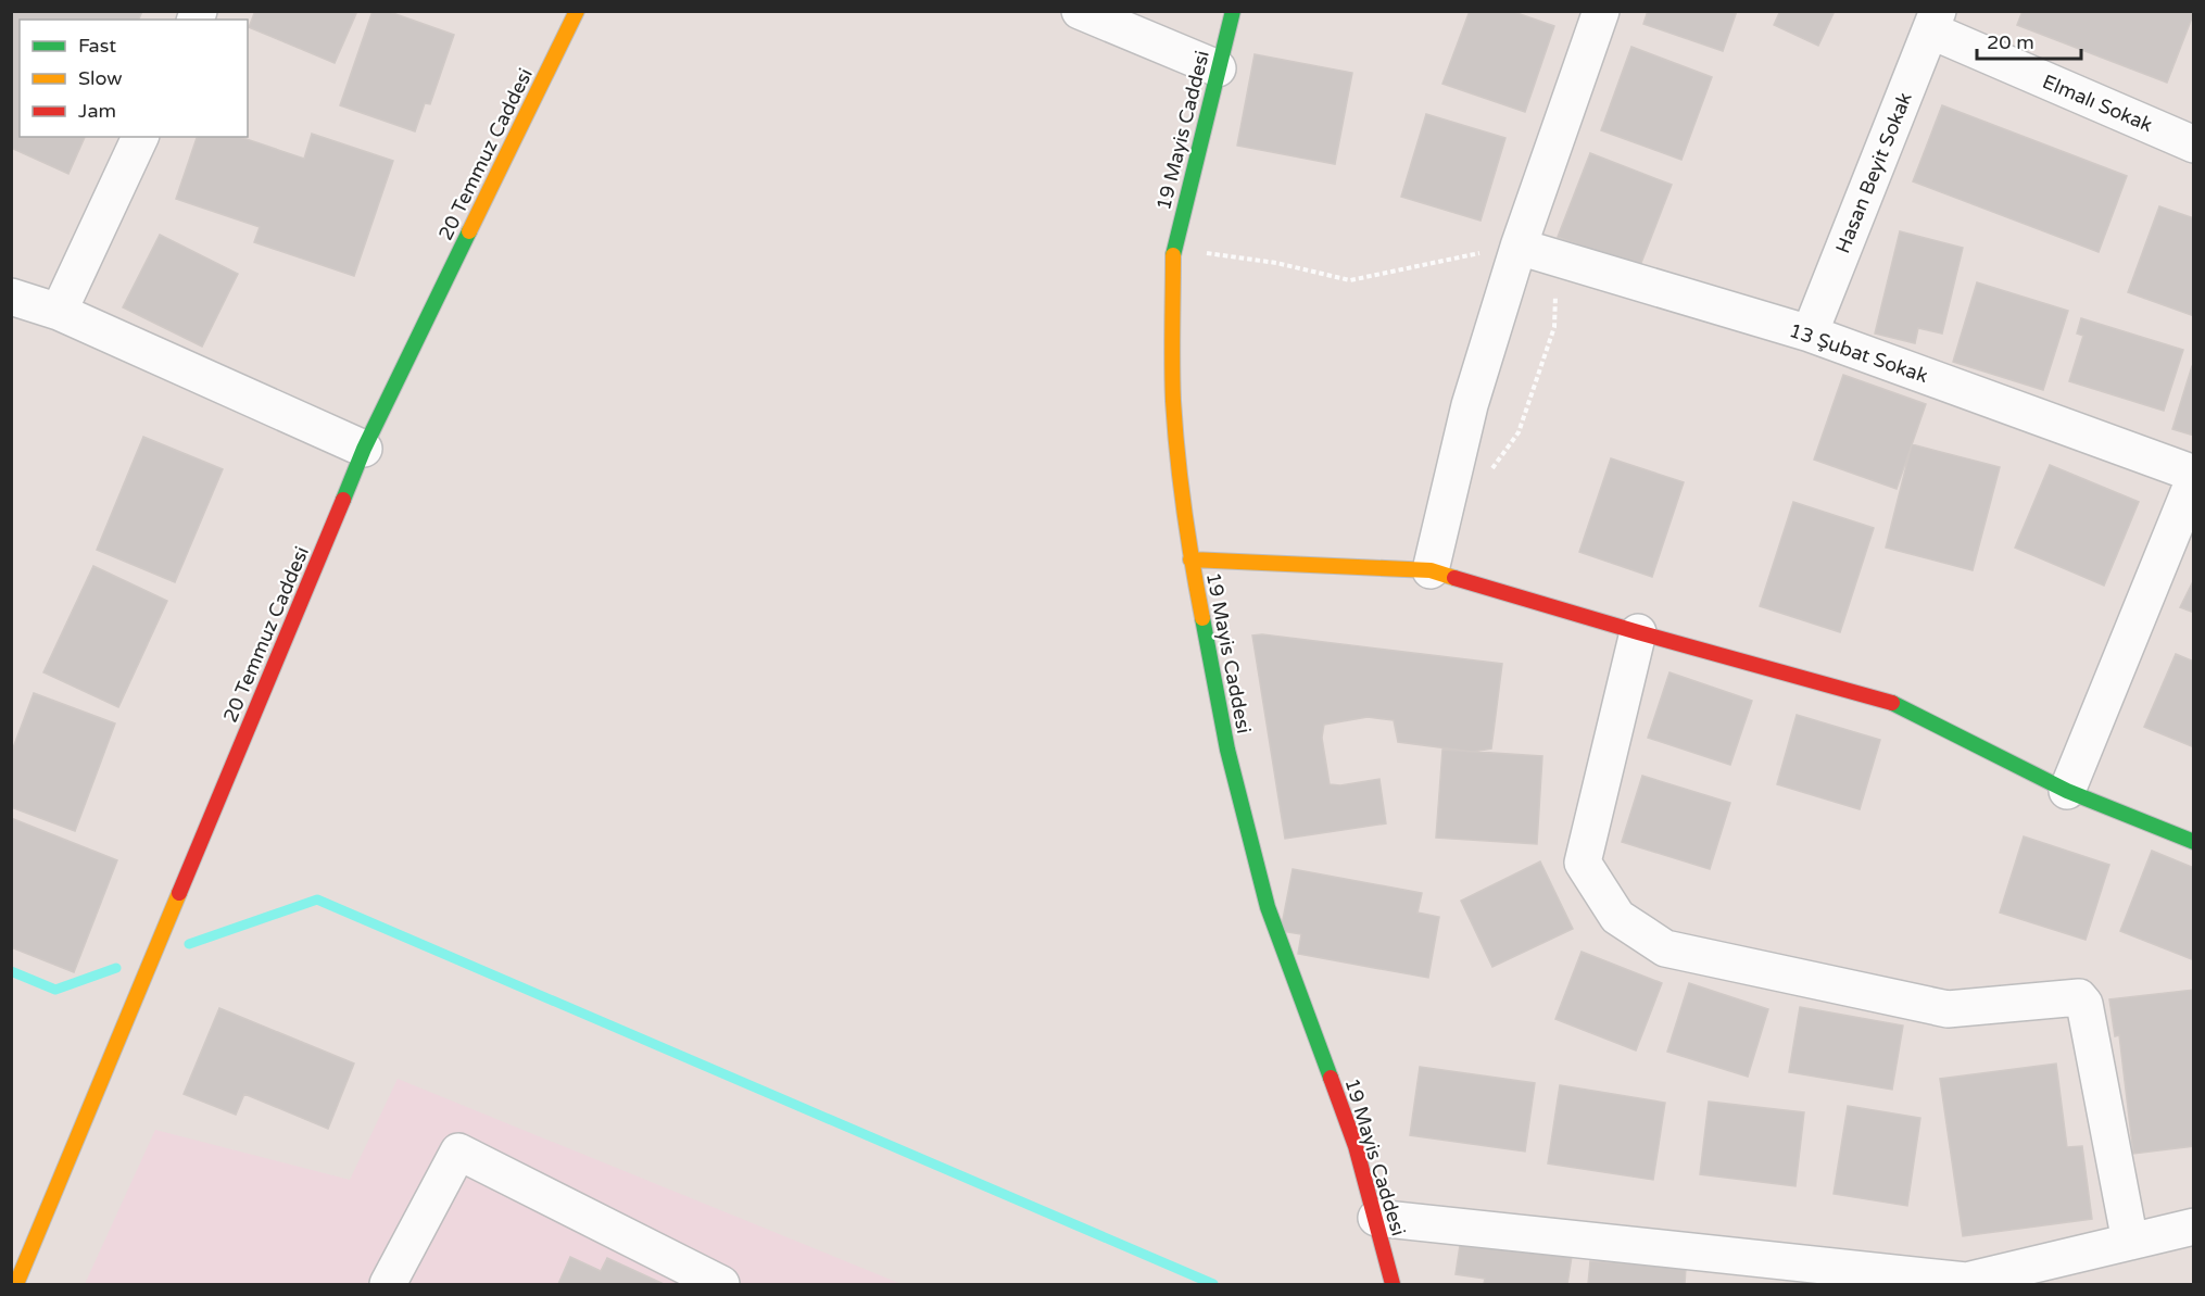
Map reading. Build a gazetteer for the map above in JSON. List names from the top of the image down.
{
  "streets": {
    "street": [
      "Elmalı Sokak",
      "19 Mayis Caddesi",
      "20 Temmuz Caddesi",
      "Hasan Beyit Sokak",
      "13 Şubat Sokak"
    ]
  },
  "crossings": [
    ["Elmalı Sokak", "Hasan Beyit Sokak"],
    ["Hasan Beyit Sokak", "13 Şubat Sokak"]
  ],
  "legend": ["Fast", "Slow", "Jam"],
  "scale_bar": "20 m"
}
